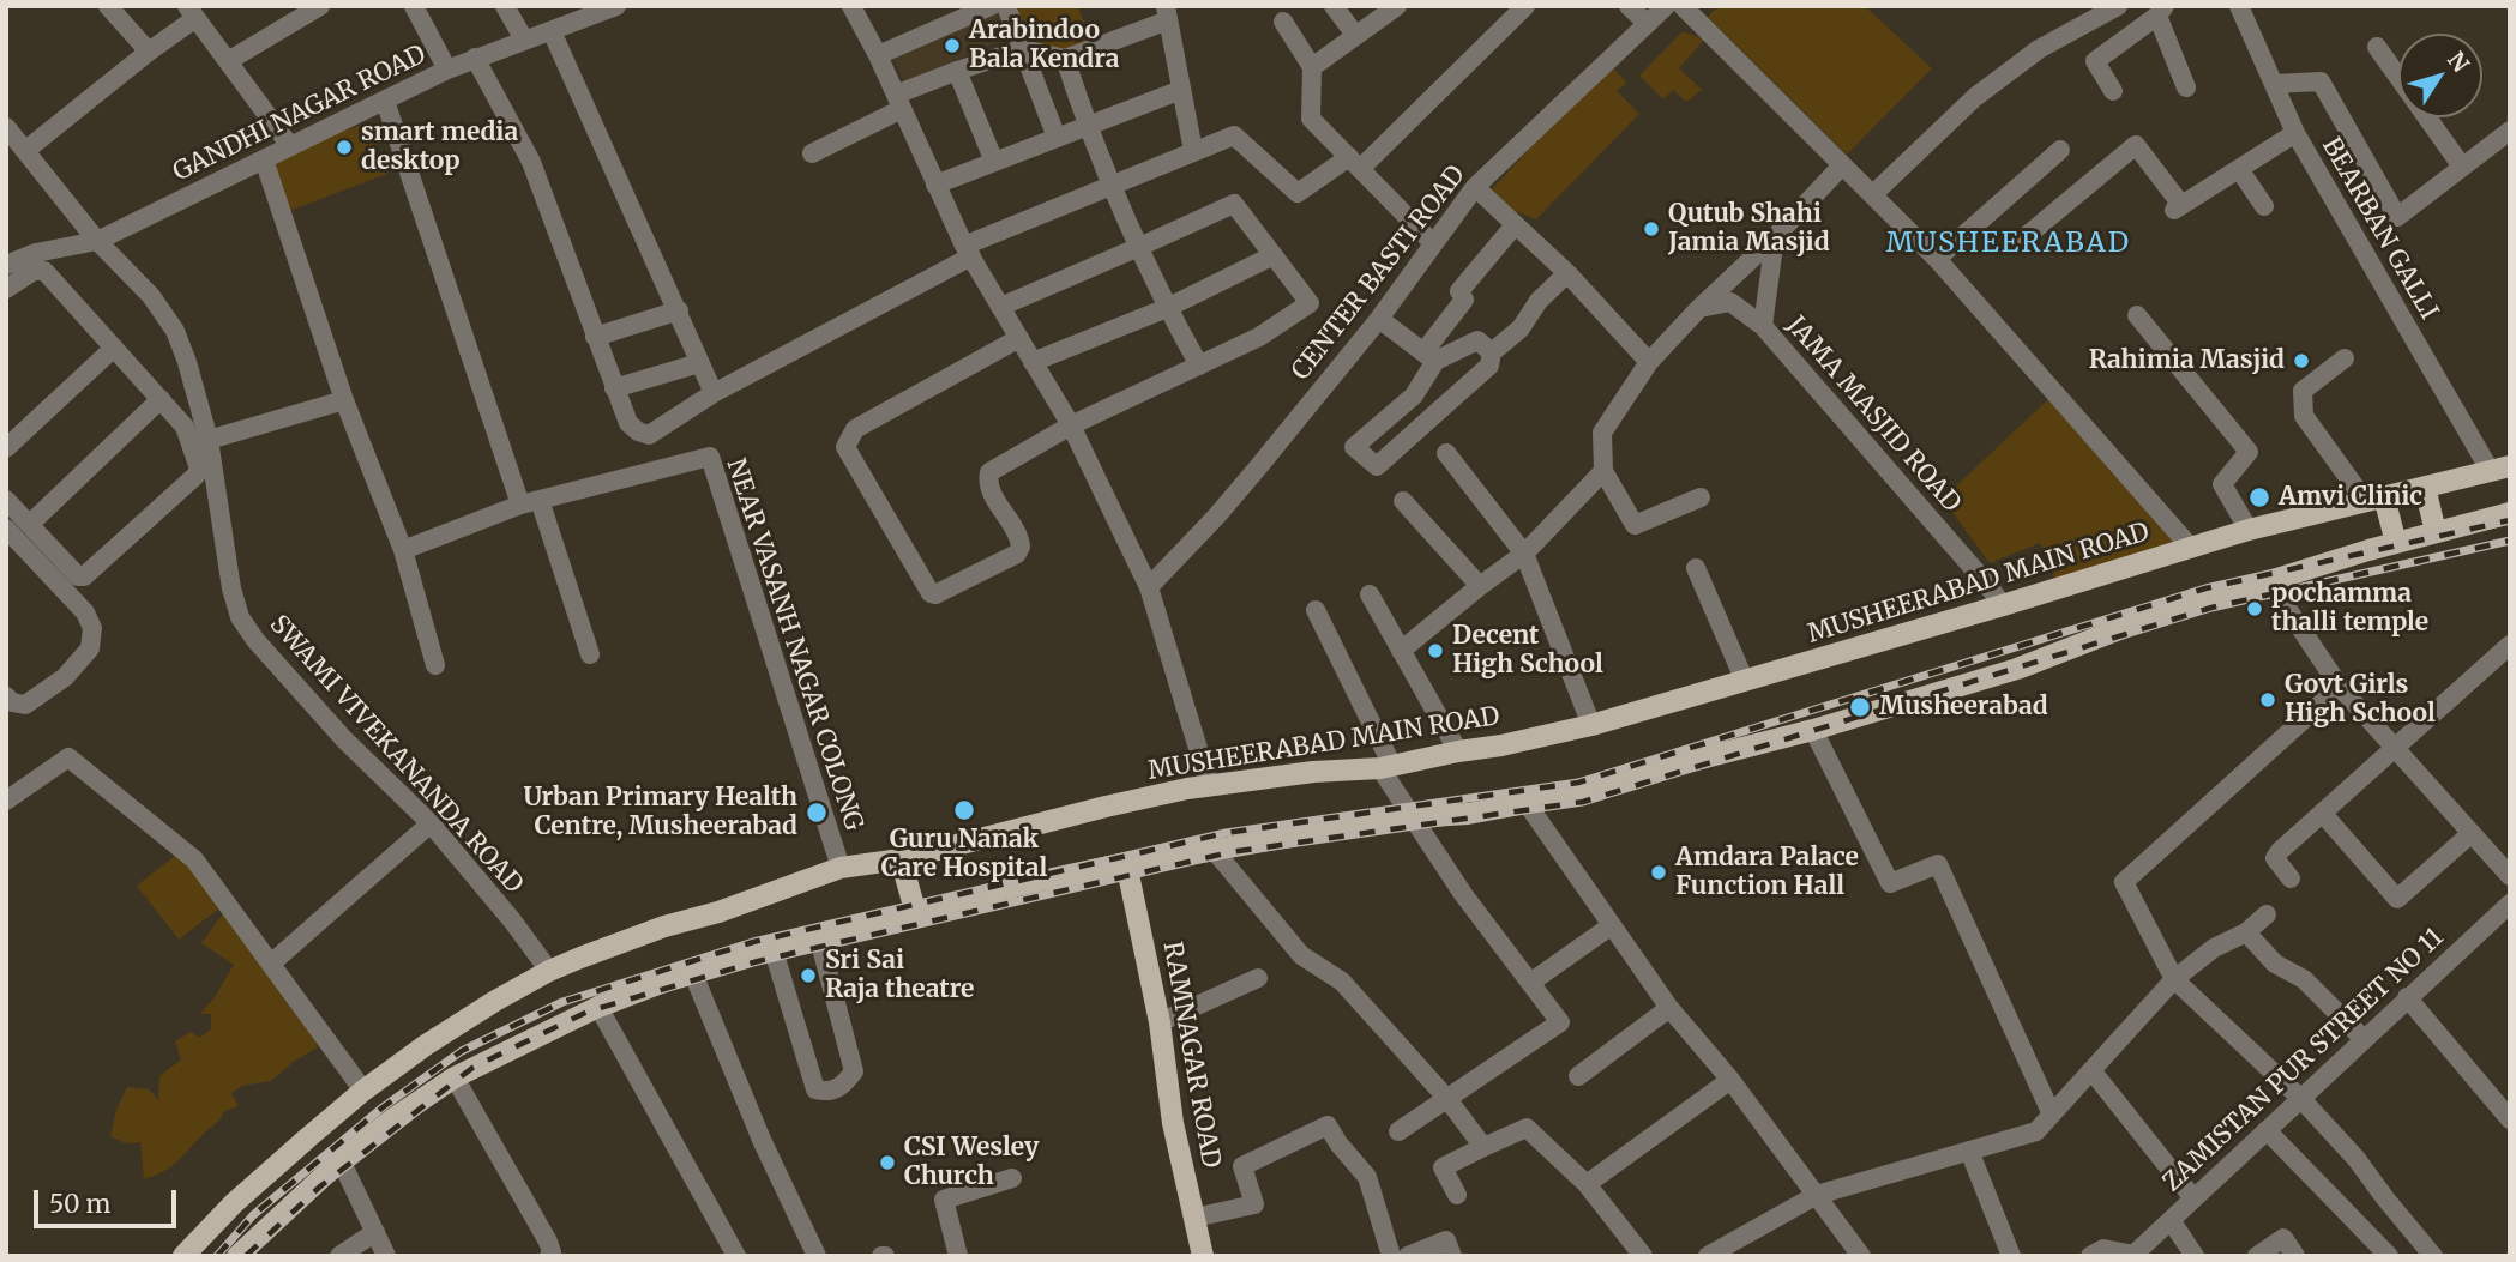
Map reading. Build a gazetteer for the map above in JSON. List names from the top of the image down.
{
  "streets": {
    "main road": ["MUSHEERABAD MAIN ROAD", "RAMNAGAR ROAD"],
    "street": [
      "GANDHI NAGAR ROAD",
      "BEARBAN GALLI",
      "CENTER BASTI ROAD",
      "JAMA MASJID ROAD",
      "NEAR VASANH NAGAR COLONG",
      "SWAMI VIVEKANANDA ROAD",
      "ZAMISTAN PUR STREET NO 11"
    ]
  },
  "crossings": [
    ["GANDHI NAGAR ROAD", "SWAMI VIVEKANANDA ROAD"],
    ["BEARBAN GALLI", "MUSHEERABAD MAIN ROAD"],
    ["JAMA MASJID ROAD", "MUSHEERABAD MAIN ROAD"],
    ["MUSHEERABAD MAIN ROAD", "NEAR VASANH NAGAR COLONG"],
    ["MUSHEERABAD MAIN ROAD", "SWAMI VIVEKANANDA ROAD"]
  ],
  "districts": ["MUSHEERABAD"],
  "places": [
    "Arabindoo Bala Kendra",
    "smart media desktop",
    "Qutub Shahi Jamia Masjid",
    "Rahimia Masjid",
    "Amvi Clinic",
    "pochamma thalli temple",
    "Decent High School",
    "Govt Girls High School",
    "Musheerabad",
    "Guru Nanak Care Hospital",
    "Urban Primary Health Centre, Musheerabad",
    "Amdara Palace Function Hall",
    "Sri Sai Raja theatre",
    "CSI Wesley Church"
  ],
  "scale_bar": "50 m",
  "north": "top right"
}
